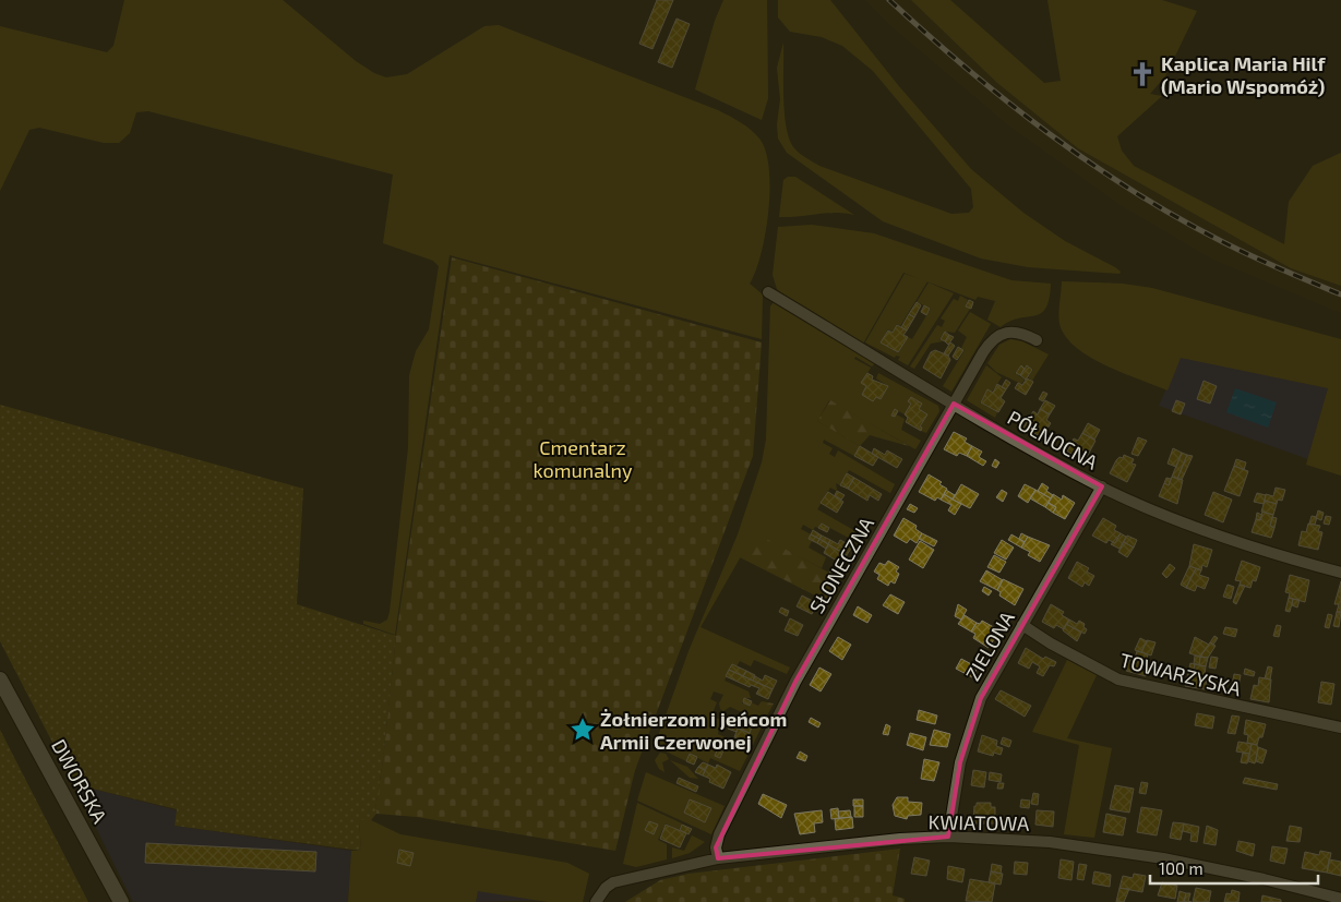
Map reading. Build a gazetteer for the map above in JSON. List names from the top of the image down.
{
  "streets": {
    "street": [
      "PÓŁNOCNA",
      "SŁONECZNA",
      "ZIELONA",
      "TOWARZYSKA",
      "DWORSKA",
      "KWIATOWA"
    ]
  },
  "crossings": [
    ["PÓŁNOCNA", "SŁONECZNA"],
    ["PÓŁNOCNA", "ZIELONA"],
    ["SŁONECZNA", "KWIATOWA"],
    ["ZIELONA", "TOWARZYSKA"],
    ["ZIELONA", "KWIATOWA"]
  ],
  "parks": ["Cmentarz komunalny"],
  "places": {
    "church": ["Kaplica Maria Hilf (Mario Wspomóż)"],
    "place": ["Żołnierzom i jeńcom Armii Czerwonej"]
  },
  "scale_bar": "100 m"
}
